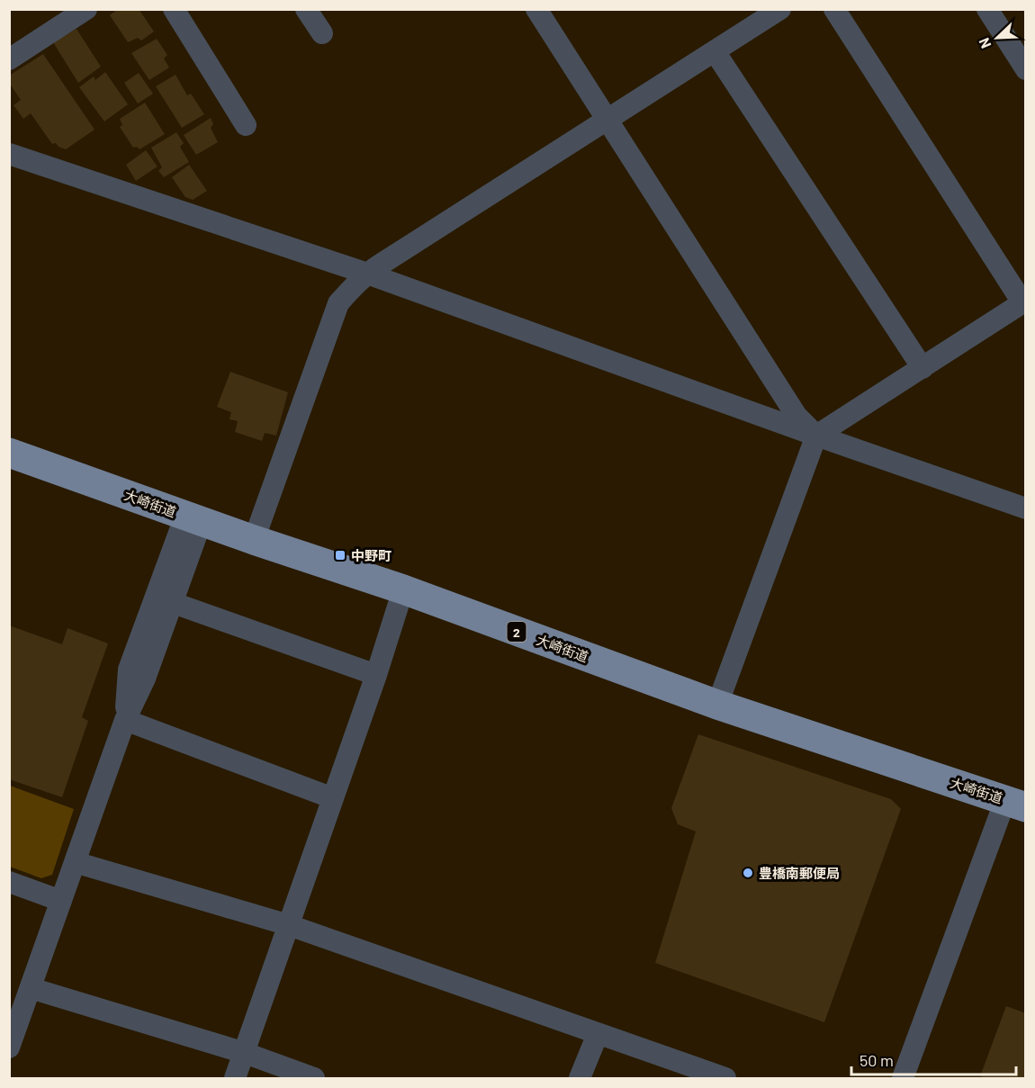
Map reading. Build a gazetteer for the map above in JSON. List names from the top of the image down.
{
  "streets": {
    "main road": ["大崎街道", "2"]
  },
  "places": {
    "transit": ["中野町"],
    "other": ["豊橋南郵便局"]
  },
  "scale_bar": "50 m",
  "north": "bottom left"
}
